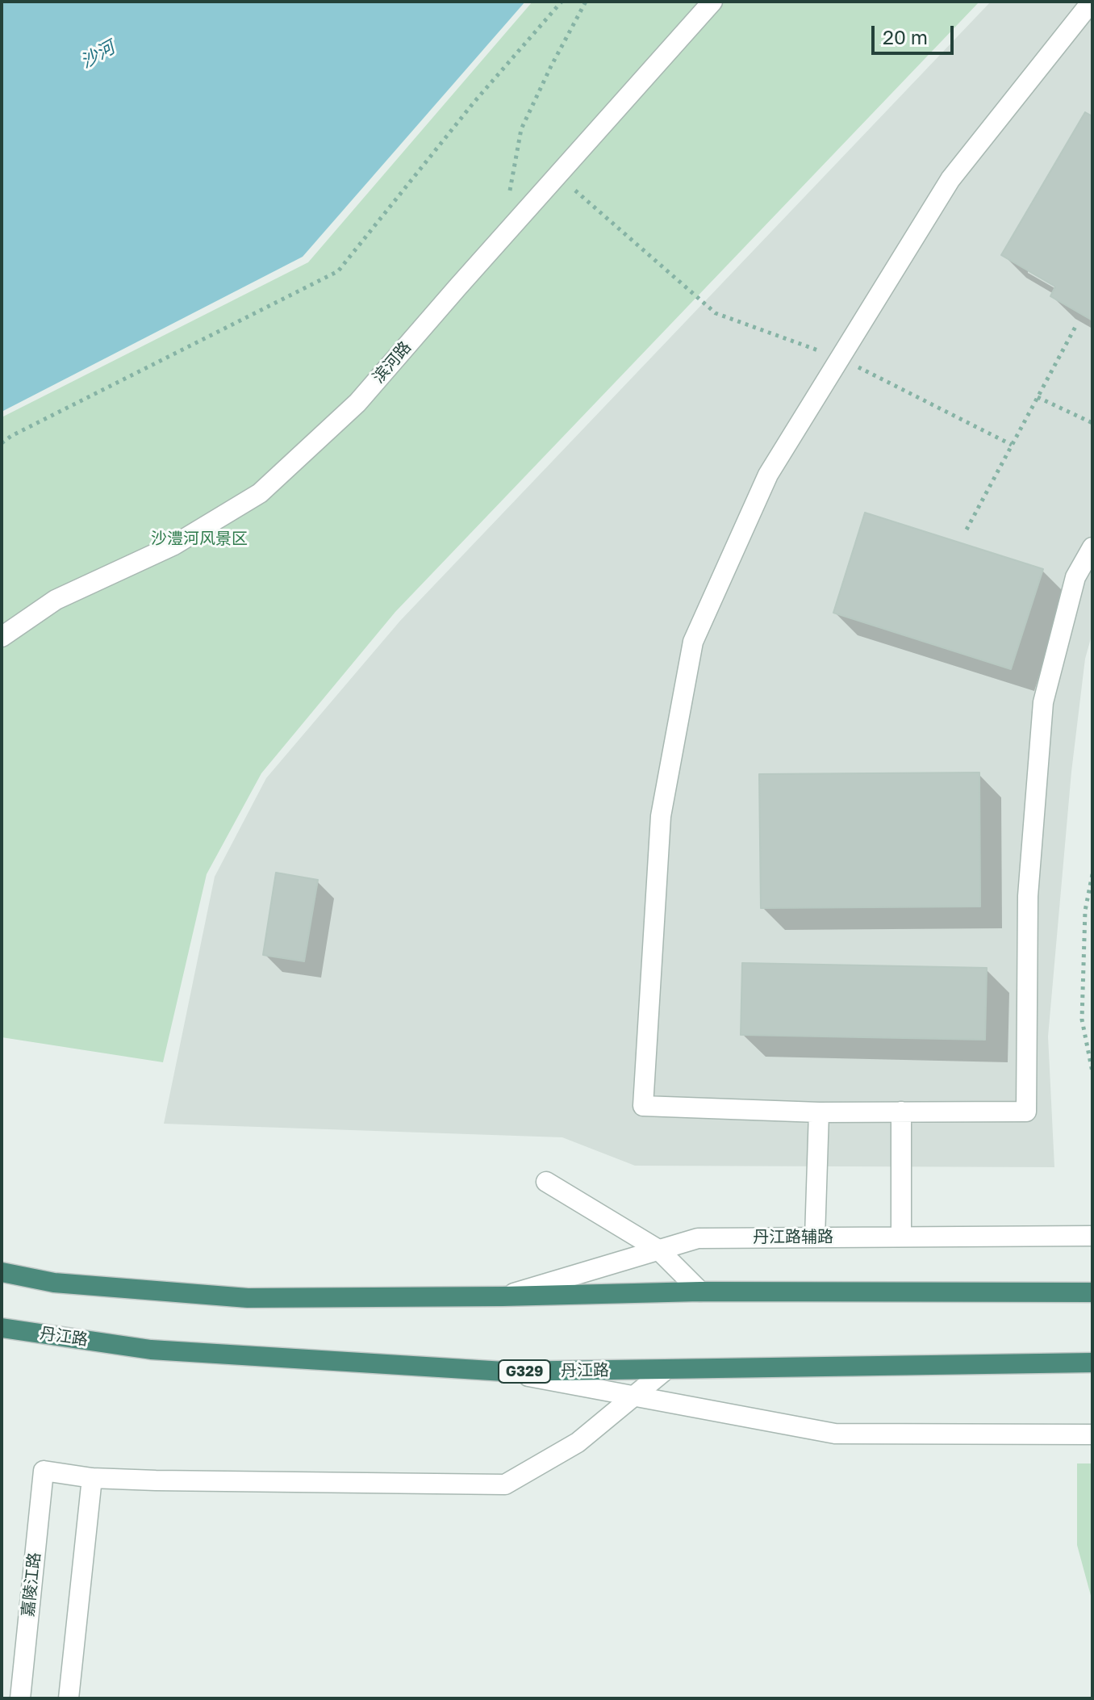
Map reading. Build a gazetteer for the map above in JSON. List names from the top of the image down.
{
  "streets": {
    "highway": ["丹江路", "G329"],
    "street": ["滨河路", "丹江路辅路", "嘉陵江路"]
  },
  "water": ["沙河"],
  "parks": ["沙澧河风景区"],
  "scale_bar": "20 m"
}
